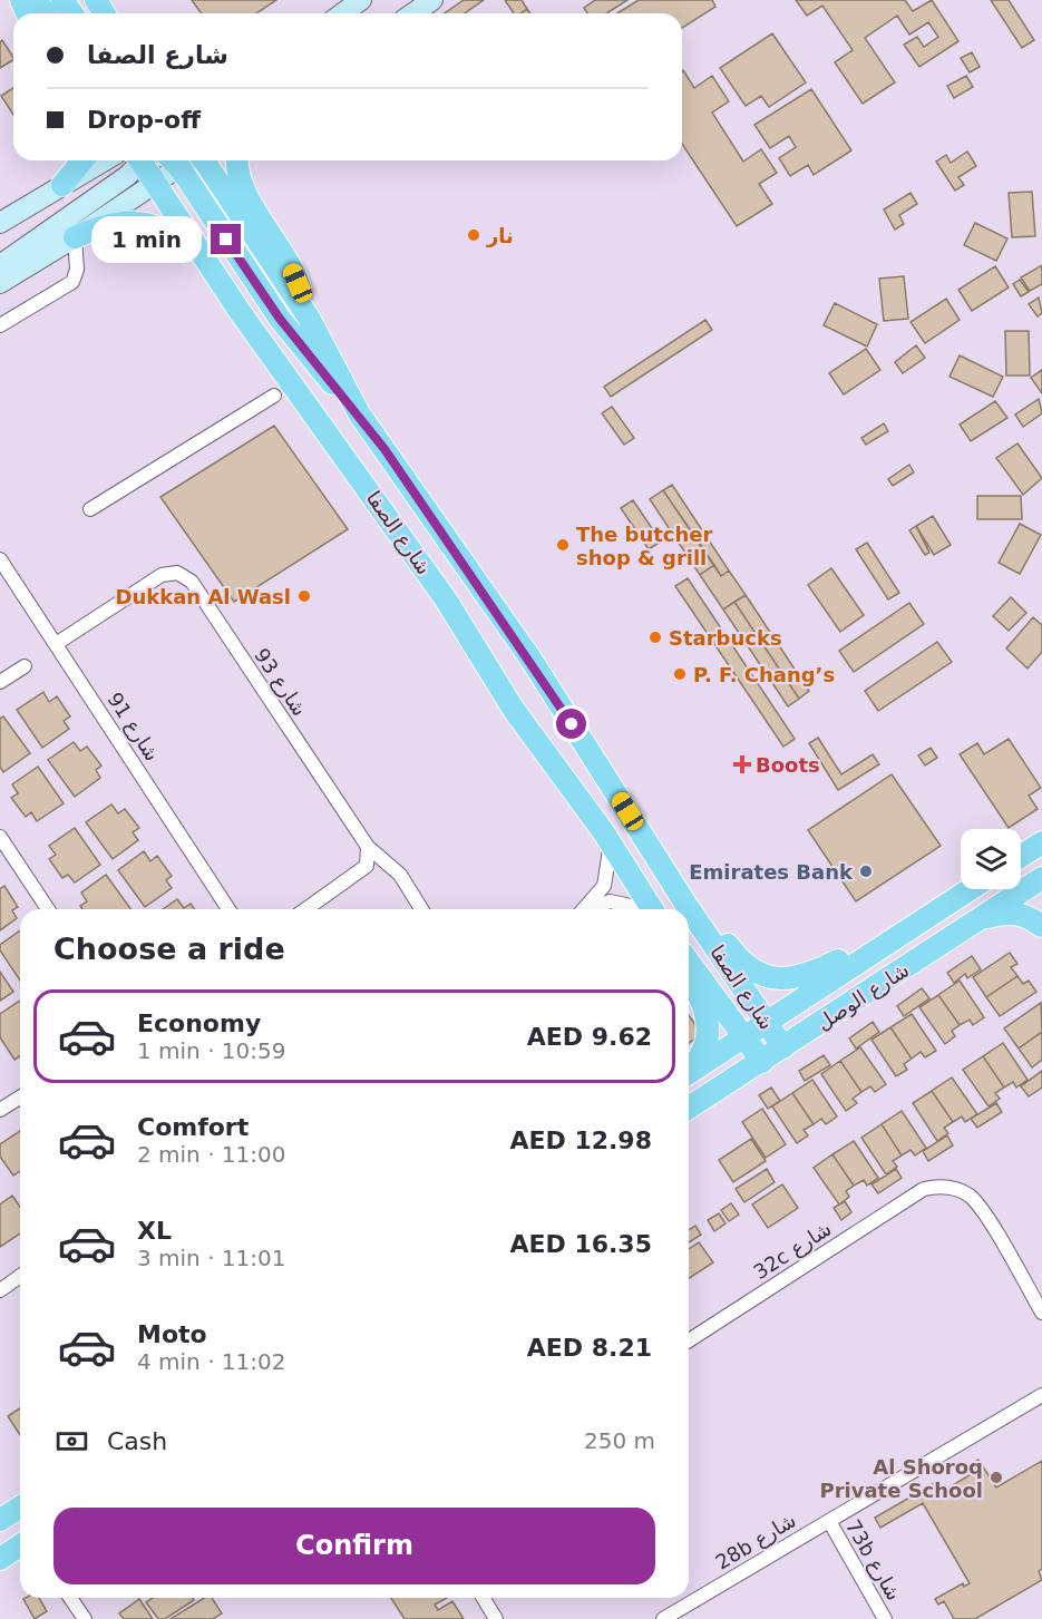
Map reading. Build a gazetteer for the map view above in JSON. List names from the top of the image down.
{
  "streets": {
    "main road": ["شارع الصفا", "شارع الوصل"],
    "street": [
      "شارع 93",
      "شارع 91",
      "32c شارع",
      "28b شارع",
      "73b شارع"
    ]
  },
  "crossings": [
    ["شارع الصفا", "شارع الوصل"],
    ["شارع 93", "شارع 91"],
    ["28b شارع", "73b شارع"]
  ],
  "places": {
    "other": [
      "نار",
      "The butcher shop & grill",
      "Dukkan Al Wasl",
      "Starbucks",
      "P. F. Chang’s",
      "Emirates Bank",
      "Al Shoroq Private School"
    ],
    "health": ["Boots"]
  },
  "page": {
    "banner": ["شارع الصفا", "Drop-off"],
    "bubble": "1 min",
    "heading": "Choose a ride",
    "list": [
      {
        "name": "Economy",
        "note": "1 min · 10:59",
        "value": "AED 9.62"
      },
      {
        "name": "Comfort",
        "note": "2 min · 11:00",
        "value": "AED 12.98"
      },
      {
        "name": "XL",
        "note": "3 min · 11:01",
        "value": "AED 16.35"
      },
      {
        "name": "Moto",
        "note": "4 min · 11:02",
        "value": "AED 8.21"
      }
    ],
    "pay": ["Cash", "250 m"],
    "buttons": "Confirm"
  }
}
